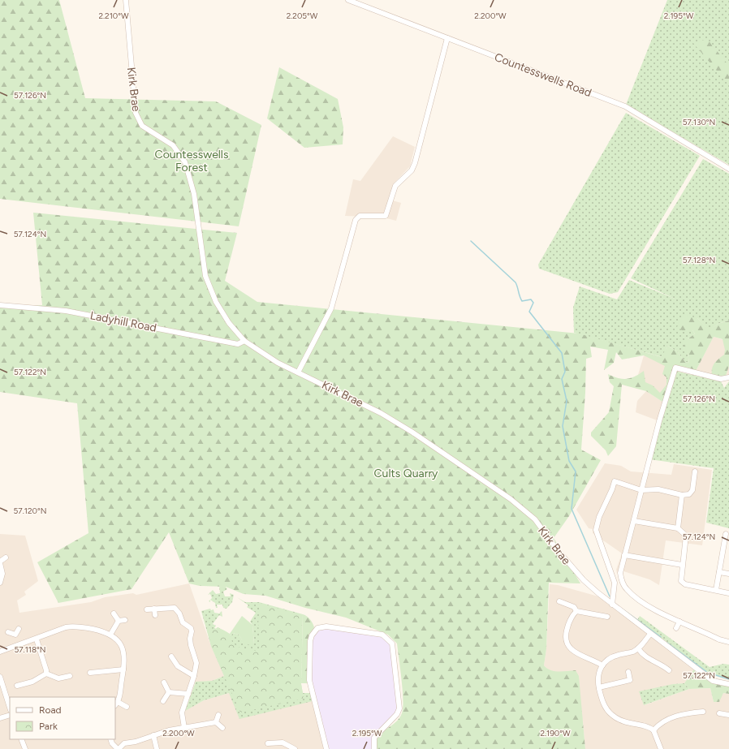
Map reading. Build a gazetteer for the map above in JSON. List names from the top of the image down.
{
  "streets": {
    "street": ["Countesswells Road", "Kirk Brae", "Ladyhill Road"]
  },
  "crossings": [
    ["Kirk Brae", "Ladyhill Road"]
  ],
  "parks": ["Countesswells Forest", "Cults Quarry"],
  "legend": ["Road", "Park"],
  "coordinates": [
    "2.210°W",
    "2.205°W",
    "2.200°W",
    "2.195°W",
    "57.126°N",
    "57.130°N",
    "57.124°N",
    "57.128°N",
    "57.122°N",
    "57.120°N",
    "57.118°N",
    "2.190°W"
  ]
}
